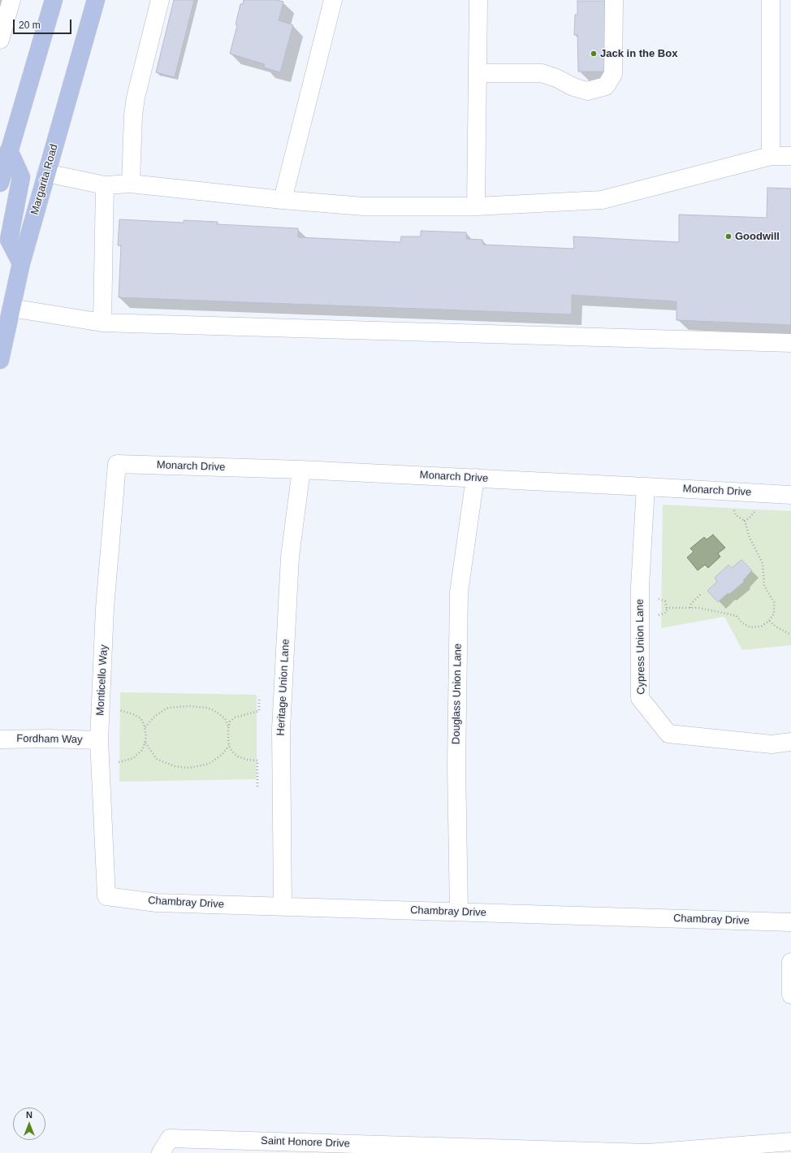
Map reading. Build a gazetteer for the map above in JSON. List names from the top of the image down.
{
  "streets": {
    "main road": ["Margarita Road"],
    "street": [
      "Monarch Drive",
      "Cypress Union Lane",
      "Monticello Way",
      "Heritage Union Lane",
      "Douglass Union Lane",
      "Fordham Way",
      "Chambray Drive",
      "Saint Honore Drive"
    ]
  },
  "crossings": [
    ["Monarch Drive", "Cypress Union Lane"],
    ["Monarch Drive", "Monticello Way"],
    ["Monarch Drive", "Heritage Union Lane"],
    ["Monarch Drive", "Douglass Union Lane"],
    ["Monticello Way", "Fordham Way"],
    ["Monticello Way", "Chambray Drive"],
    ["Heritage Union Lane", "Chambray Drive"],
    ["Douglass Union Lane", "Chambray Drive"]
  ],
  "places": ["Jack in the Box", "Goodwill"],
  "scale_bar": "20 m",
  "north": "top"
}
